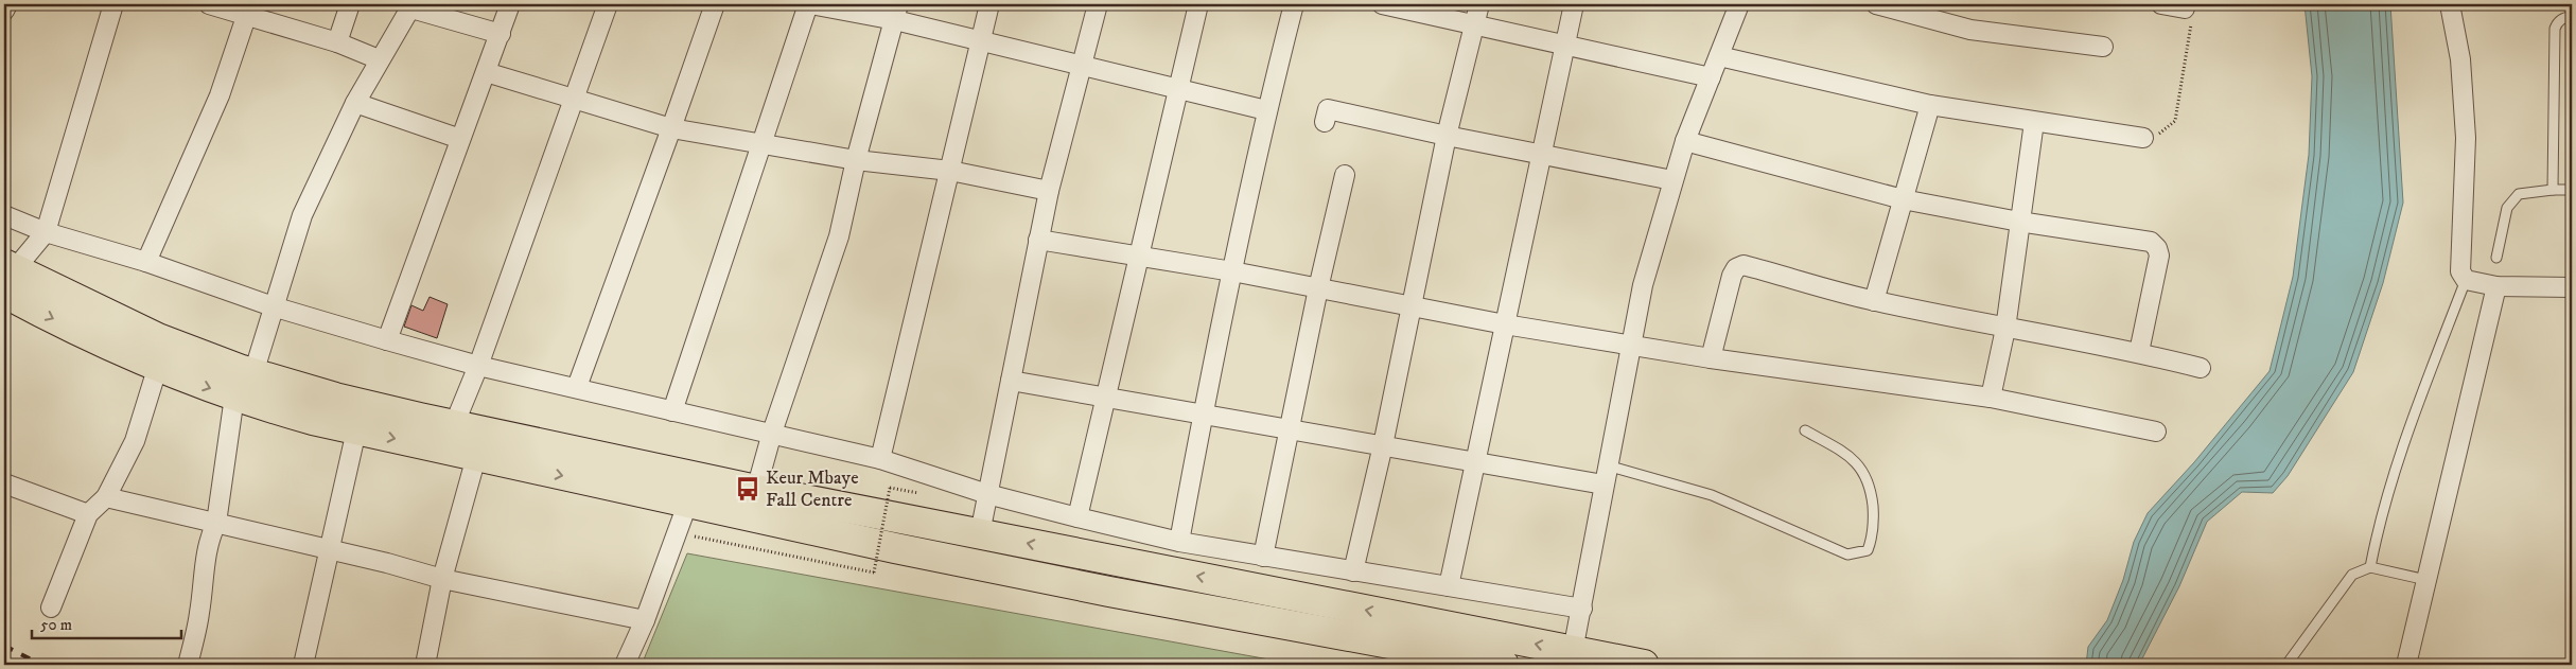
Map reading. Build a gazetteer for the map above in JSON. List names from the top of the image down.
{
  "places": {
    "bus stop": ["Keur Mbaye Fall Centre"]
  },
  "scale_bar": "50 m"
}
